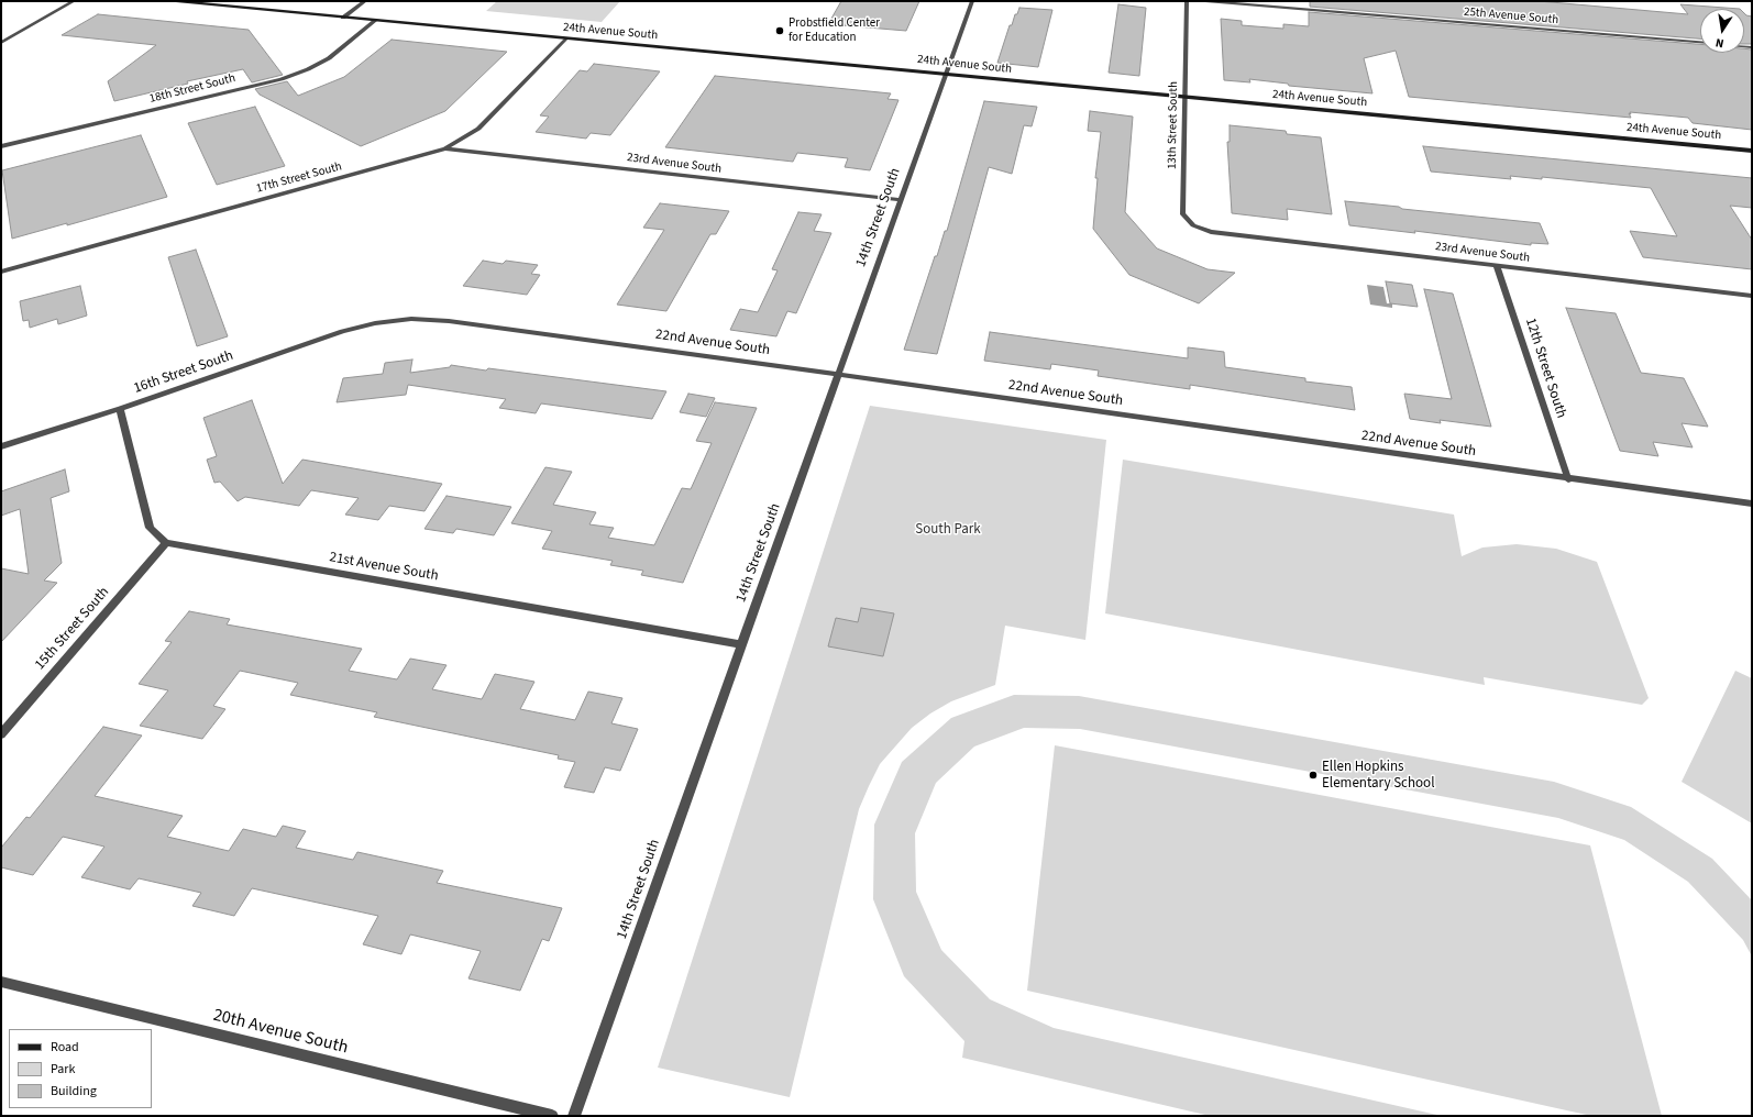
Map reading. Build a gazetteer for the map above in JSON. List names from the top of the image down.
{
  "streets": {
    "street": [
      "25th Avenue South",
      "24th Avenue South",
      "18th Street South",
      "13th Street South",
      "23rd Avenue South",
      "17th Street South",
      "14th Street South",
      "22nd Avenue South",
      "12th Street South",
      "16th Street South",
      "21st Avenue South",
      "15th Street South",
      "20th Avenue South"
    ]
  },
  "crossings": [
    ["24th Avenue South", "18th Street South"],
    ["24th Avenue South", "13th Street South"],
    ["24th Avenue South", "17th Street South"],
    ["24th Avenue South", "14th Street South"],
    ["13th Street South", "23rd Avenue South"],
    ["23rd Avenue South", "17th Street South"],
    ["23rd Avenue South", "14th Street South"],
    ["23rd Avenue South", "12th Street South"],
    ["14th Street South", "22nd Avenue South"],
    ["14th Street South", "21st Avenue South"],
    ["22nd Avenue South", "12th Street South"],
    ["22nd Avenue South", "16th Street South"],
    ["21st Avenue South", "15th Street South"]
  ],
  "parks": ["South Park"],
  "places": ["Probstfield Center for Education", "Ellen Hopkins Elementary School"],
  "legend": ["Road", "Park", "Building"],
  "north": "bottom"
}
